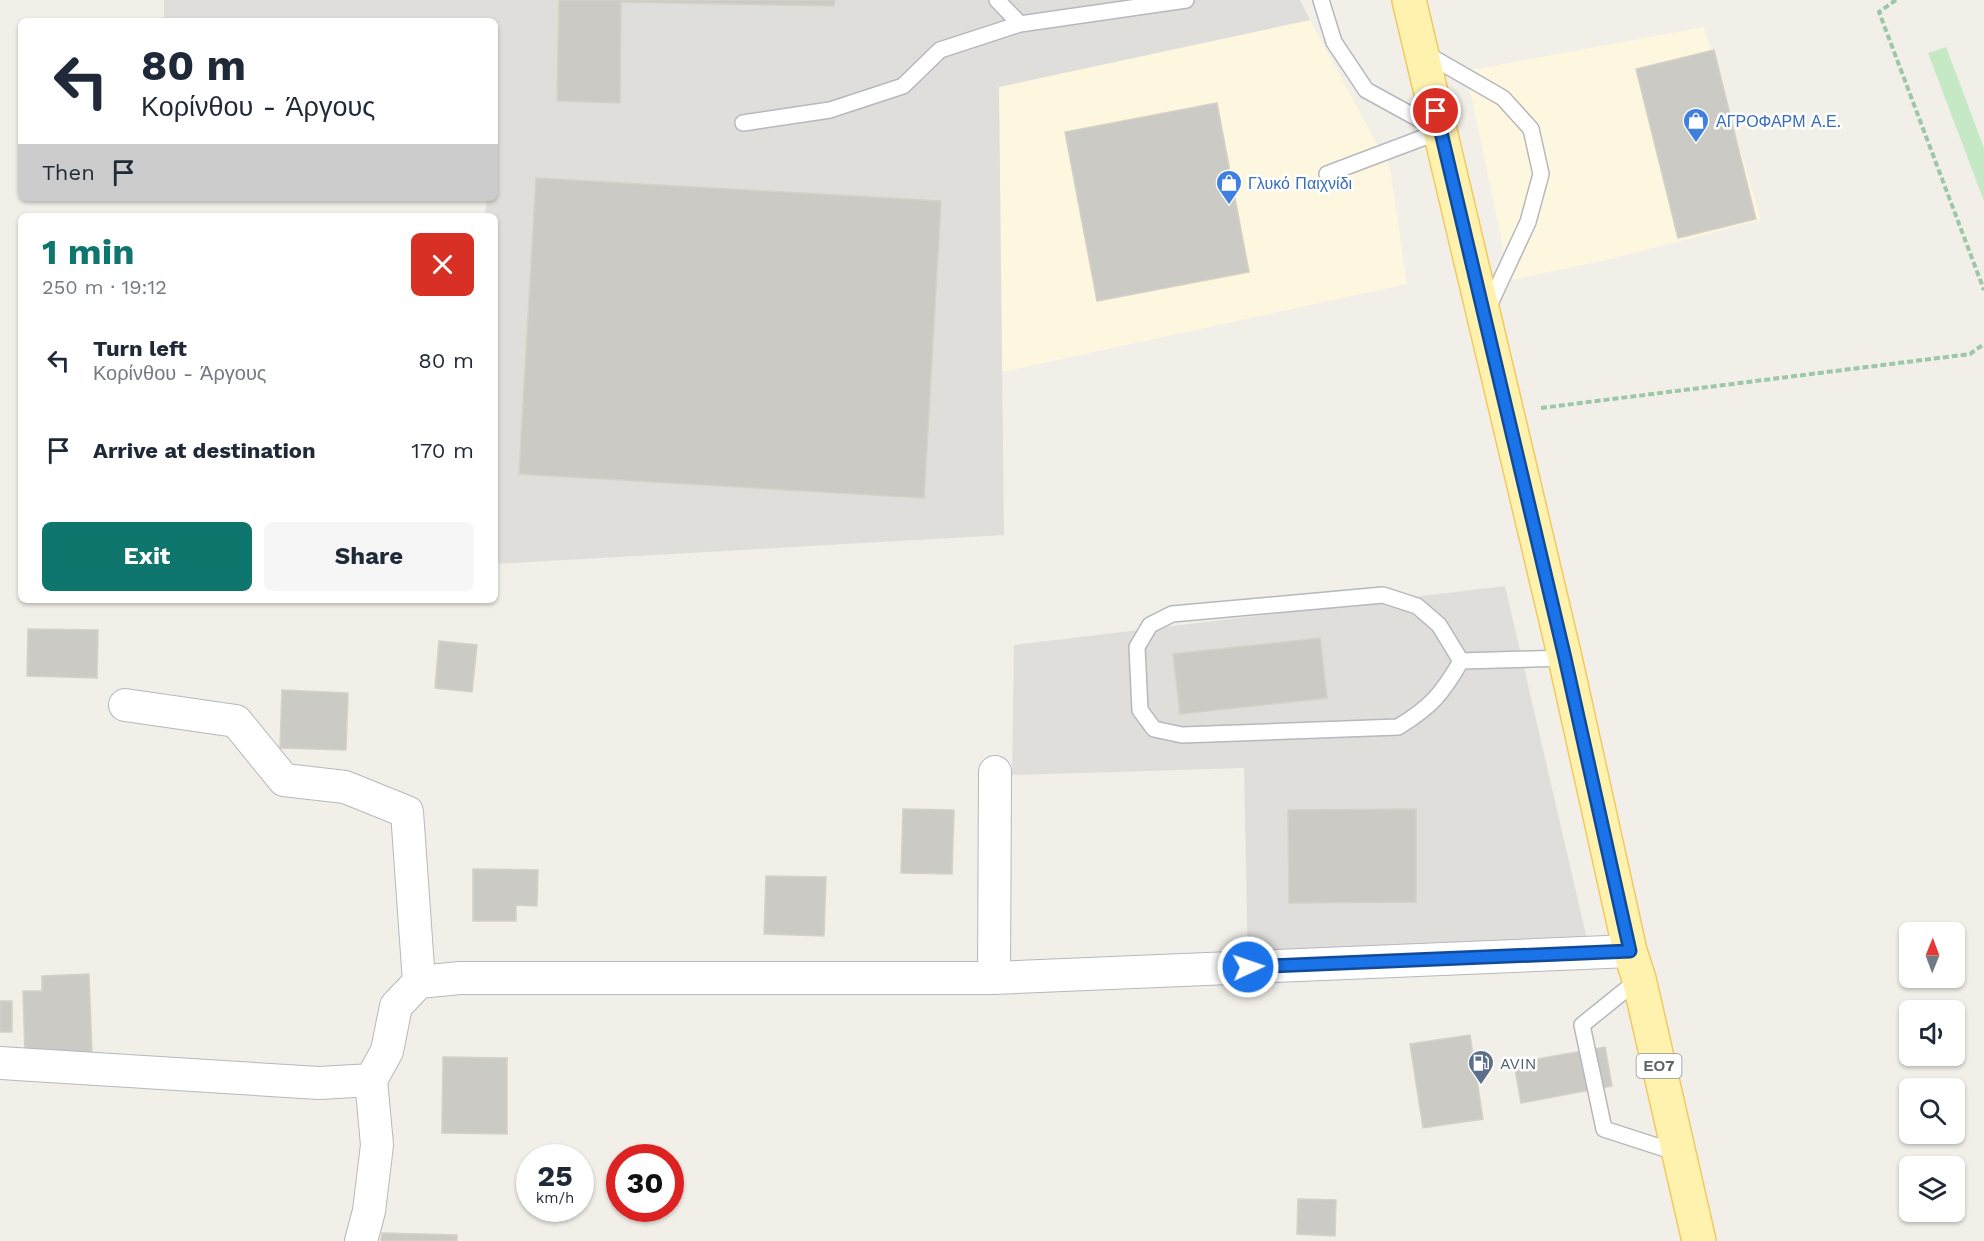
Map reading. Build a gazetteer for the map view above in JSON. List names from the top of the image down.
{
  "streets": {
    "main road": ["ΕΟ7"]
  },
  "places": {
    "shop": ["ΑΓΡΟΦΑΡΜ Α.Ε.", "Γλυκό Παιχνίδι"],
    "fuel station": ["AVIN"]
  },
  "north": "top",
  "page": {
    "turn": ["80 m", "Κορίνθου - Άργους"],
    "then": "Then",
    "heading": ["1 min", "250 m · 19:12"],
    "list": [
      {
        "name": "Turn left",
        "note": "Κορίνθου - Άργους",
        "value": "80 m"
      },
      {
        "name": "Arrive at destination",
        "value": "170 m"
      }
    ],
    "buttons": ["Exit", "Share"],
    "speed": "25 km/h",
    "limit": "30"
  }
}
